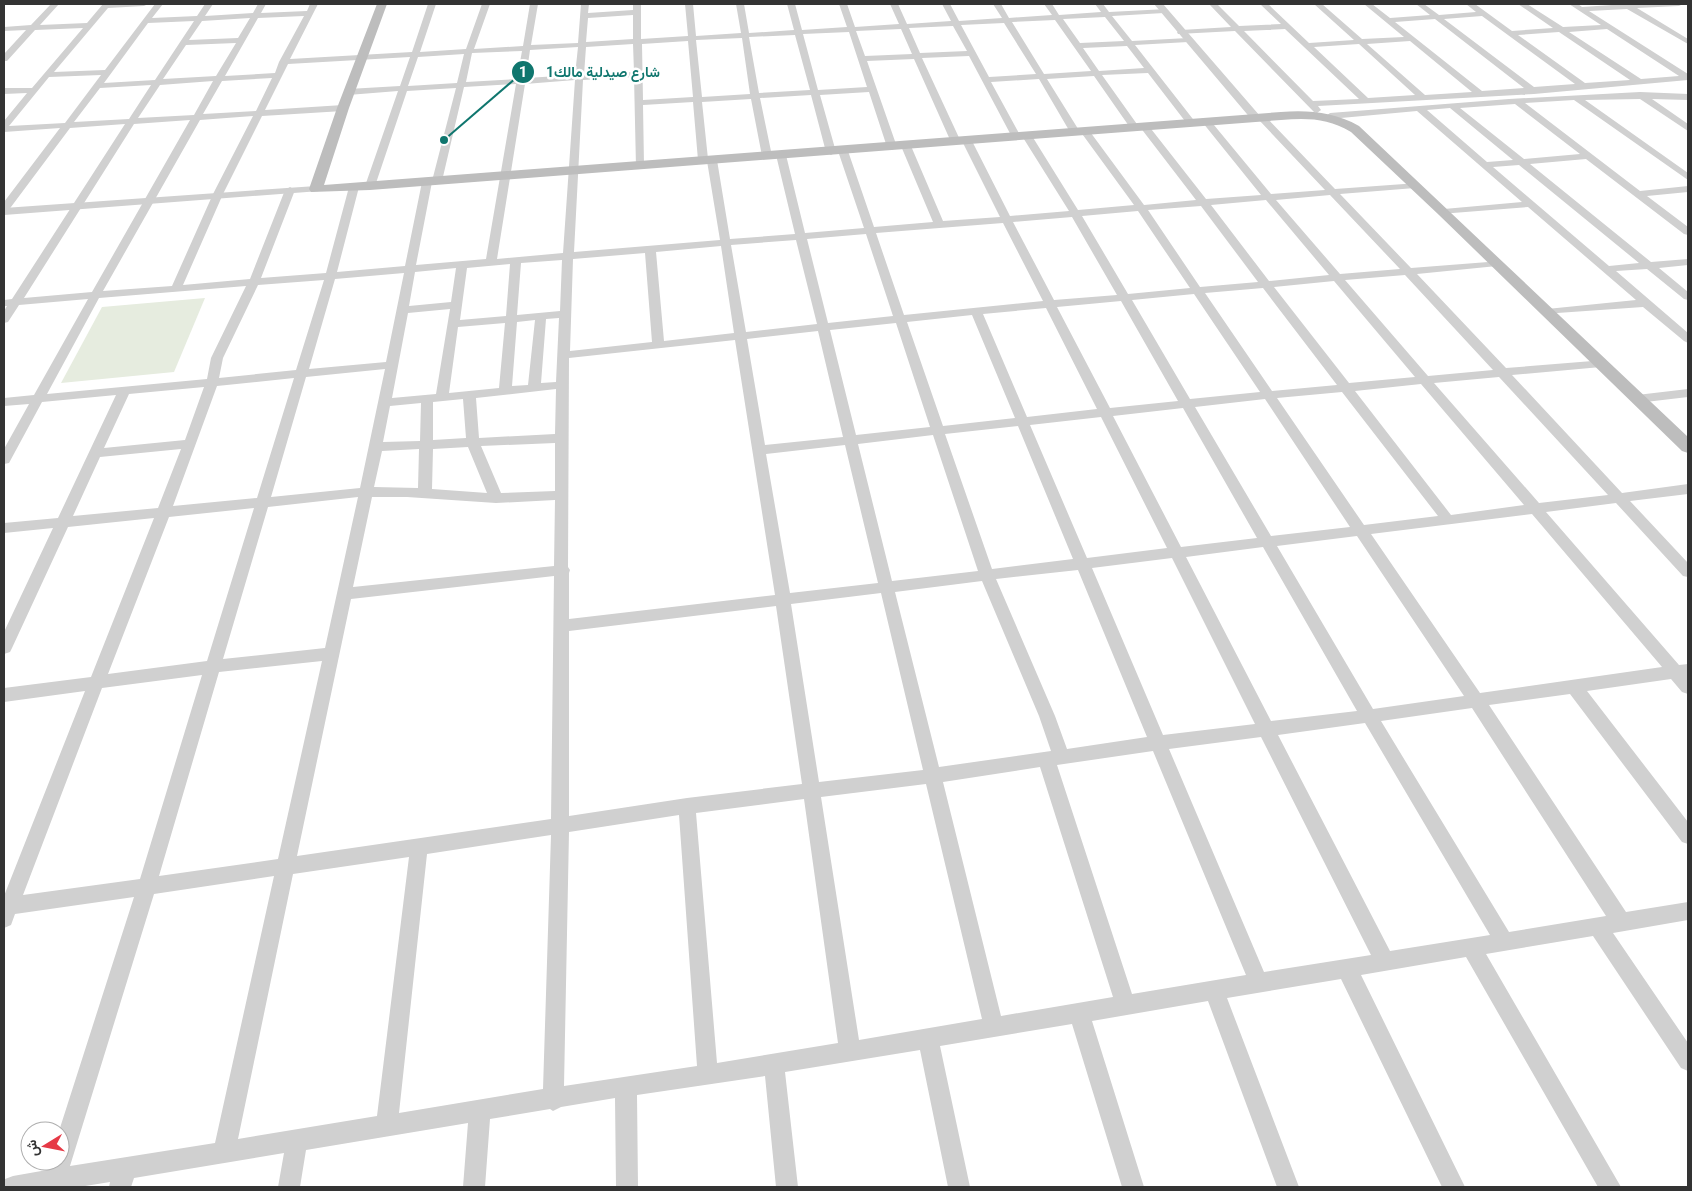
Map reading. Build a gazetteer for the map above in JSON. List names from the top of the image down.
{
  "places": ["شارع صيدلية مالك1"],
  "north": "left"
}
